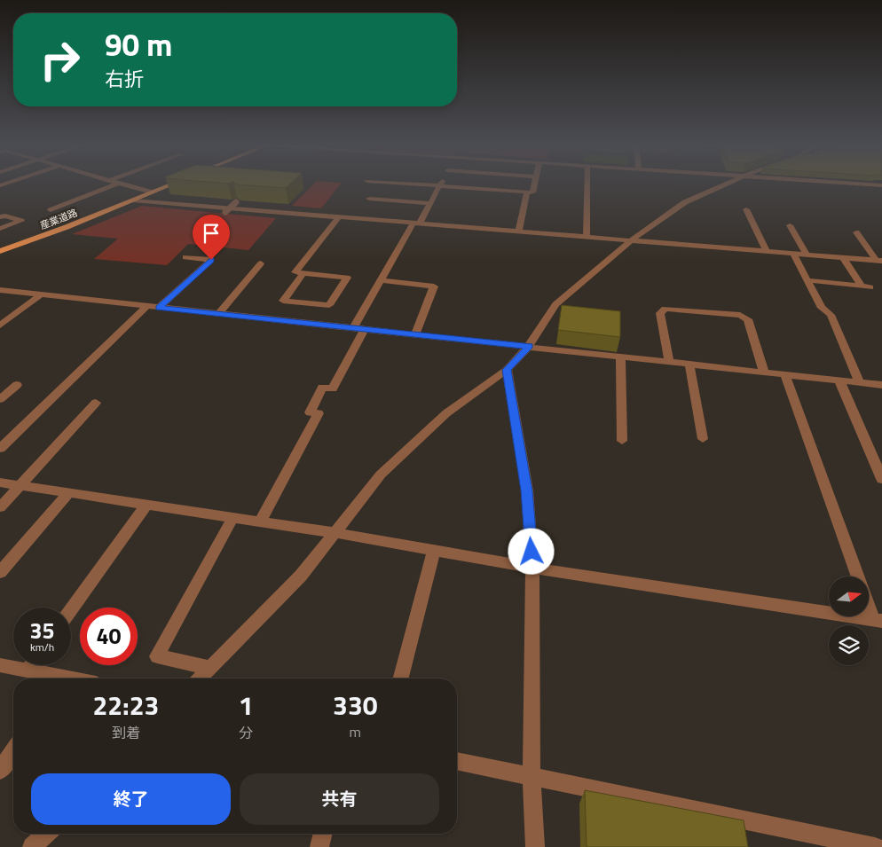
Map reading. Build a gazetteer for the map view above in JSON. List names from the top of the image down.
{
  "streets": {
    "main road": ["産業道路"]
  },
  "north": "right",
  "page": {
    "turn": ["90 m", "右折"],
    "speed": "35 km/h",
    "limit": "40",
    "eta": [
      "22:23",
      "到着",
      "1",
      "分",
      "330",
      "m"
    ],
    "buttons": ["終了", "共有"]
  }
}
